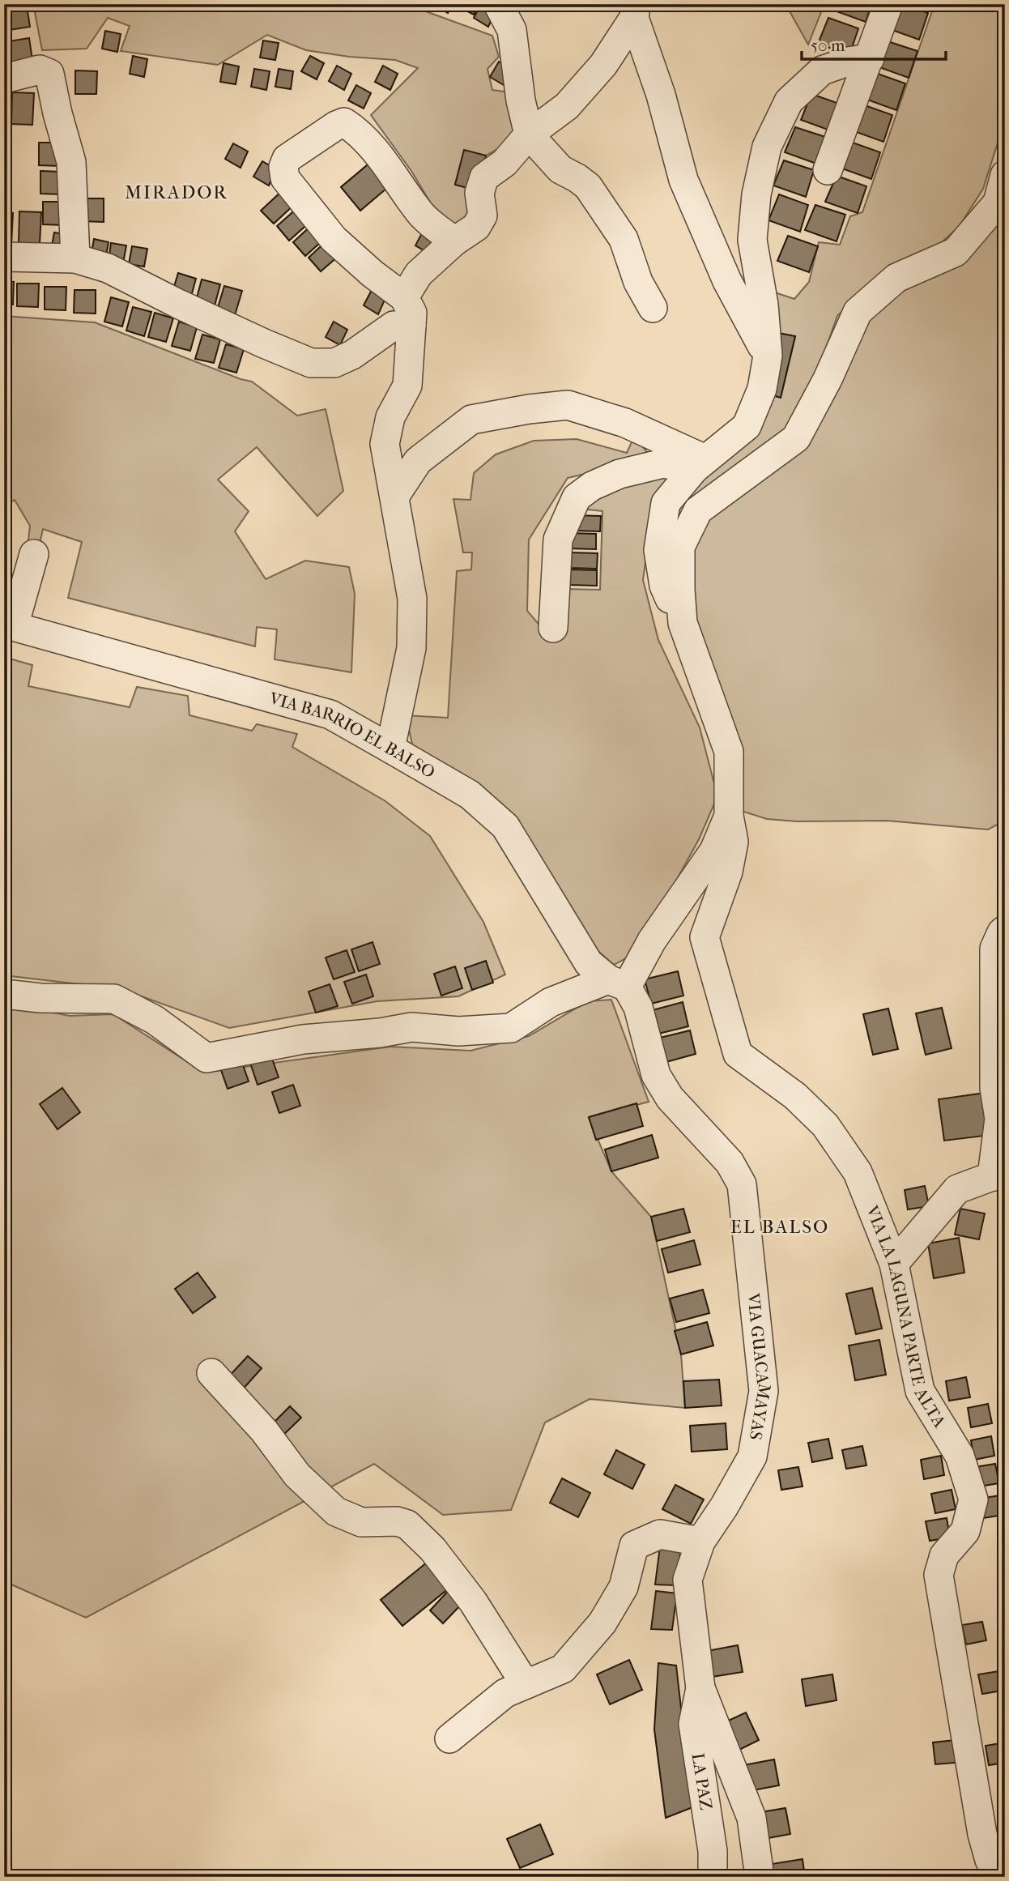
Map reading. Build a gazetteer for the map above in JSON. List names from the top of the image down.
{
  "streets": {
    "street": [
      "VIA BARRIO EL BALSO",
      "VIA LA LAGUNA PARTE ALTA",
      "VIA GUACAMAYAS",
      "LA PAZ"
    ]
  },
  "crossings": [
    ["VIA BARRIO EL BALSO", "VIA GUACAMAYAS"],
    ["VIA GUACAMAYAS", "LA PAZ"]
  ],
  "districts": ["MIRADOR", "EL BALSO"],
  "scale_bar": "50 m"
}
